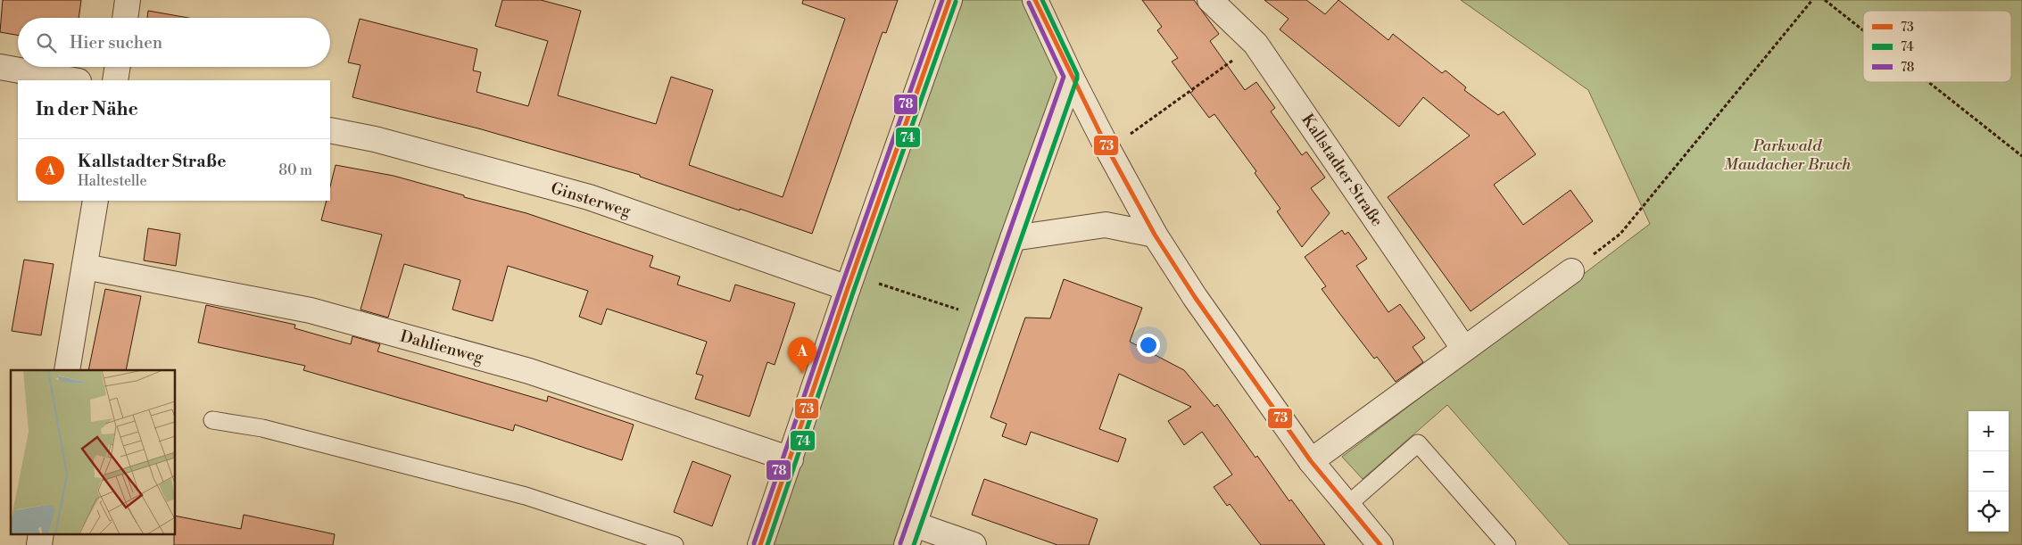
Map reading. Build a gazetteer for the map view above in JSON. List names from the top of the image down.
{
  "streets": {
    "street": ["Kallstadter Straße", "Ginsterweg", "Dahlienweg"]
  },
  "parks": ["Parkwald Maudacher Bruch"],
  "lines": ["transit line 73", "transit line 74", "transit line 78"],
  "legend": ["73", "74", "78"],
  "page": {
    "search": "Hier suchen",
    "heading": "In der Nähe",
    "list": [
      {
        "mark": "A",
        "name": "Kallstadter Straße",
        "note": "Haltestelle",
        "value": "80 m"
      }
    ],
    "pins": "A",
    "map_buttons": ["+", "−"]
  }
}
